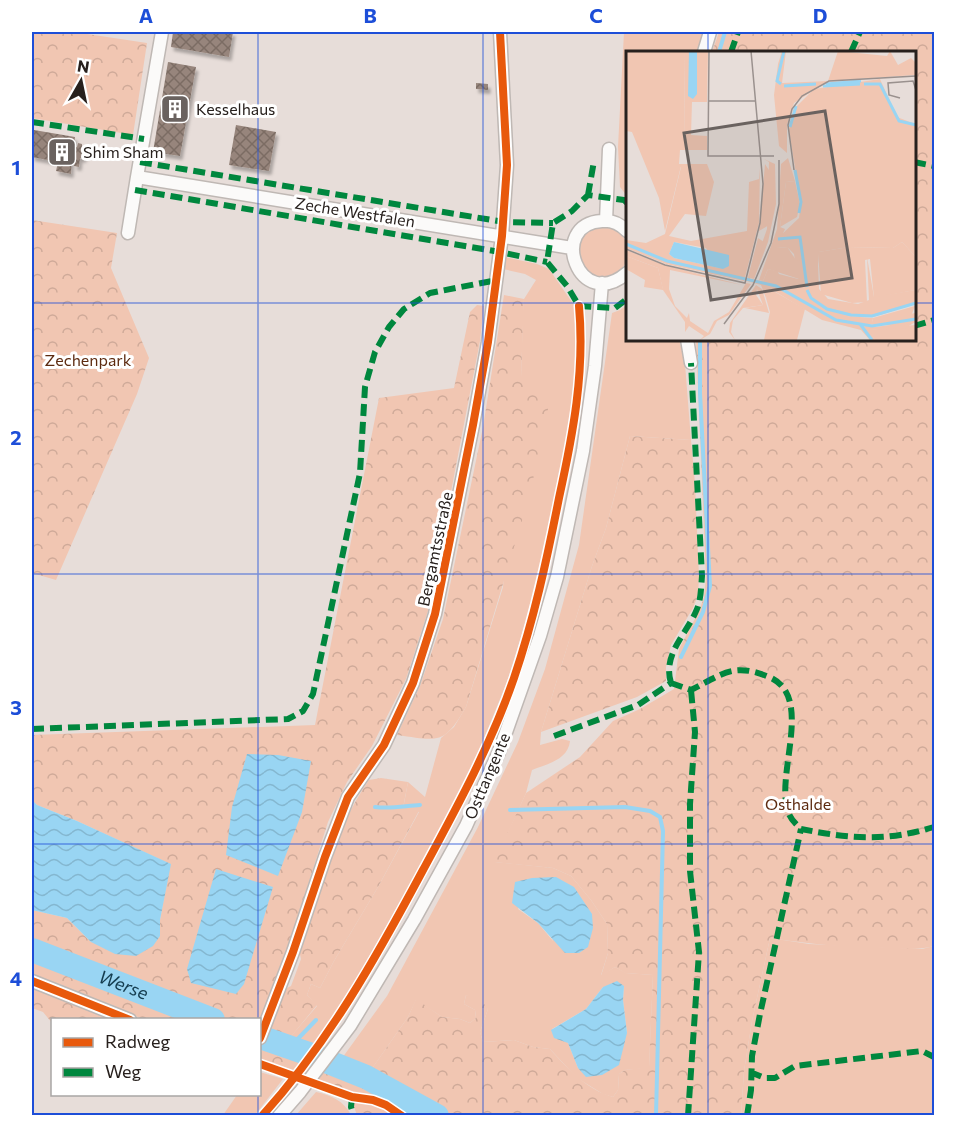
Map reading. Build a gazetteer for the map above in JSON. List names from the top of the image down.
{
  "streets": {
    "street": ["Zeche Westfalen", "Bergamtsstraße", "Osttangente"]
  },
  "crossings": [
    ["Zeche Westfalen", "Bergamtsstraße"]
  ],
  "water": ["Werse"],
  "parks": ["Zechenpark", "Osthalde"],
  "places": {
    "building": ["Kesselhaus", "Shim Sham"]
  },
  "legend": ["Radweg", "Weg"],
  "north": "top",
  "grid": {
    "columns": [
      "A",
      "B",
      "C",
      "D"
    ],
    "rows": [
      "1",
      "2",
      "3",
      "4"
    ]
  }
}
